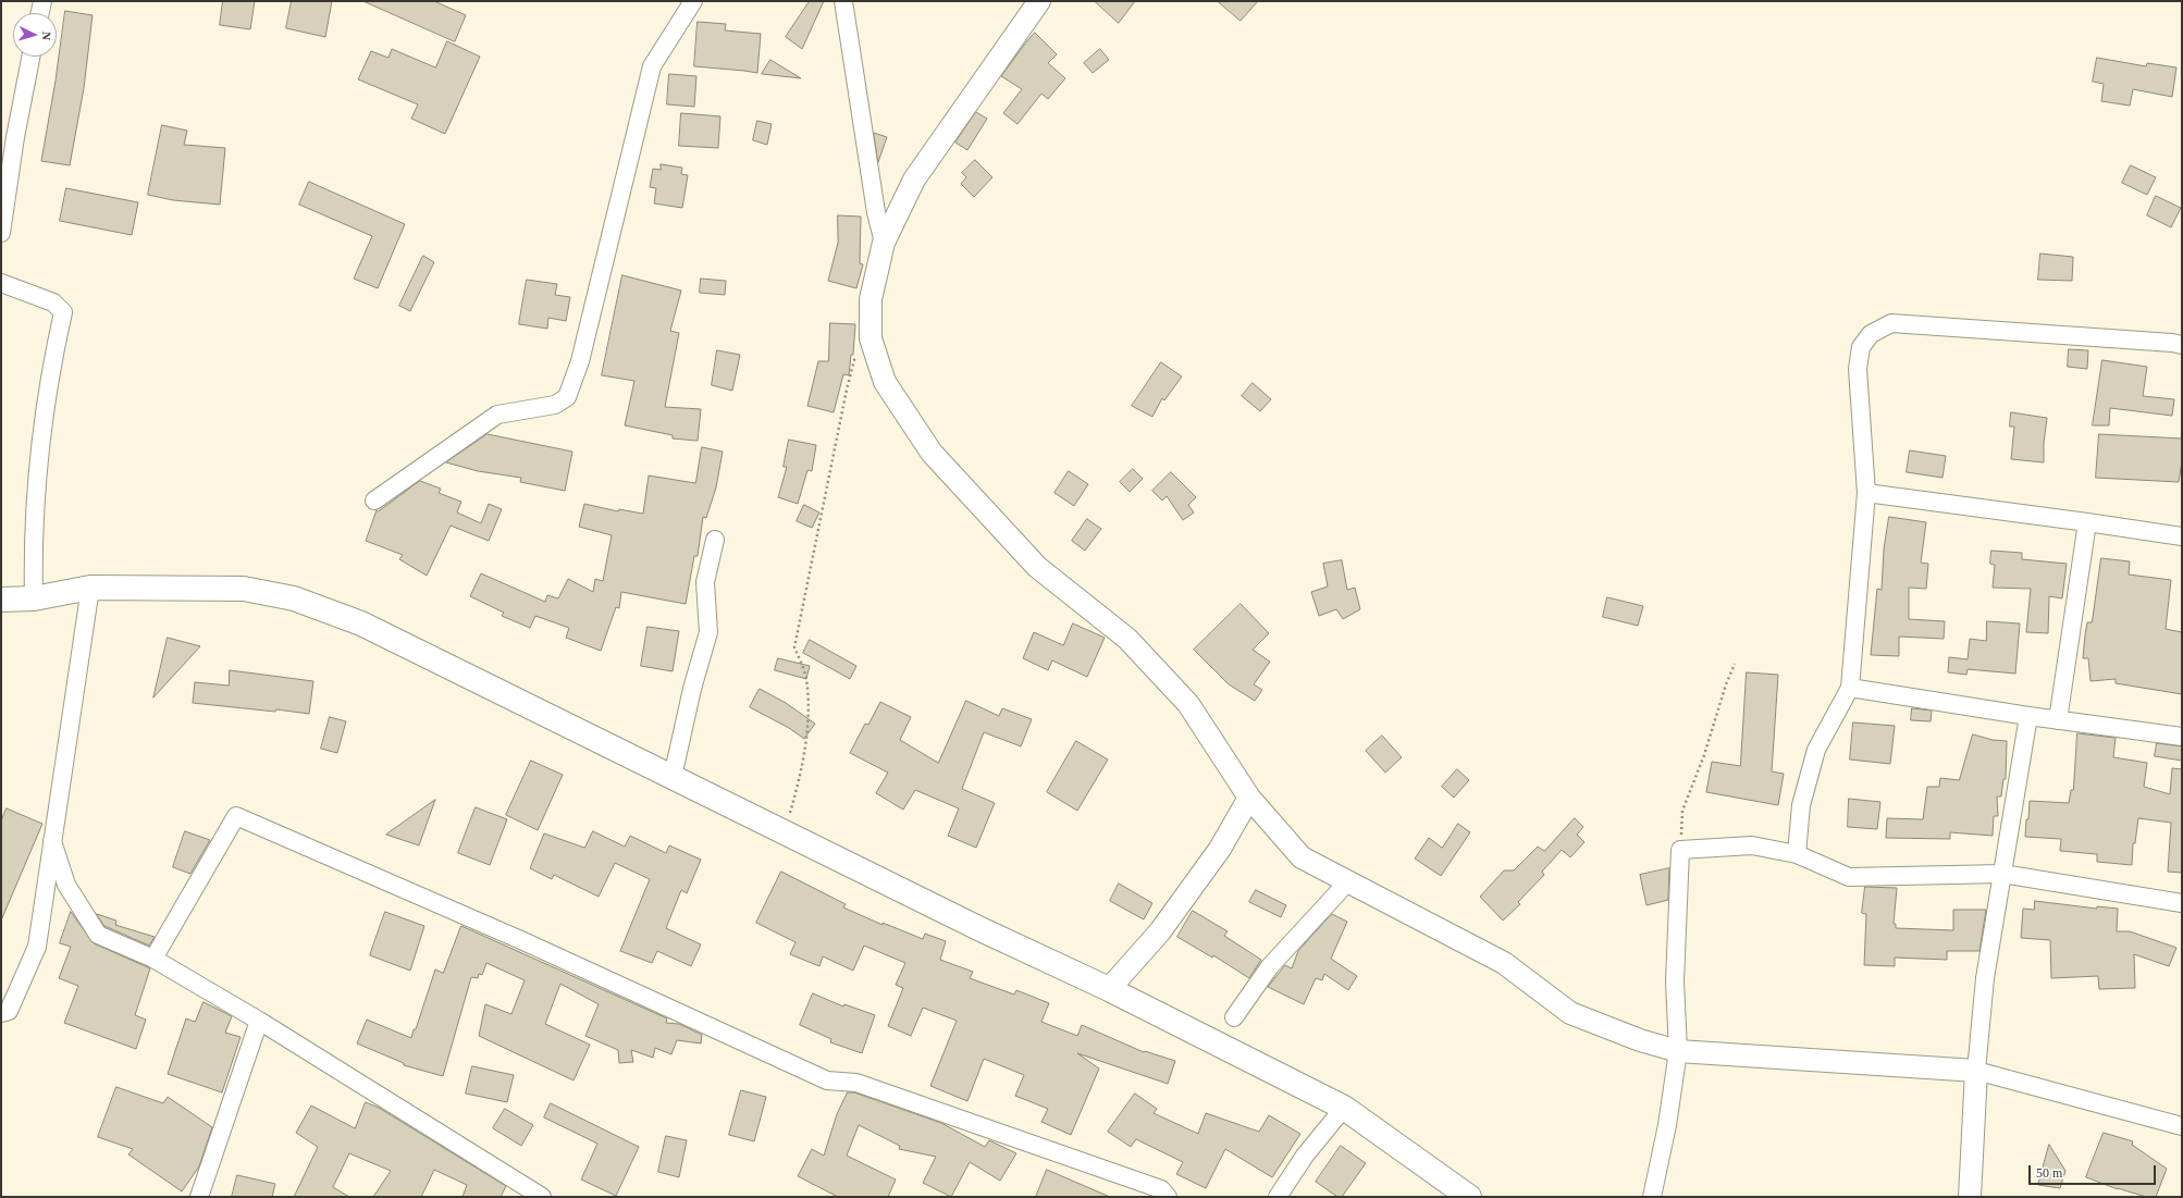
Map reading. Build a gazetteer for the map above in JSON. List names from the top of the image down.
{
  "scale_bar": "50 m",
  "north": "right"
}
